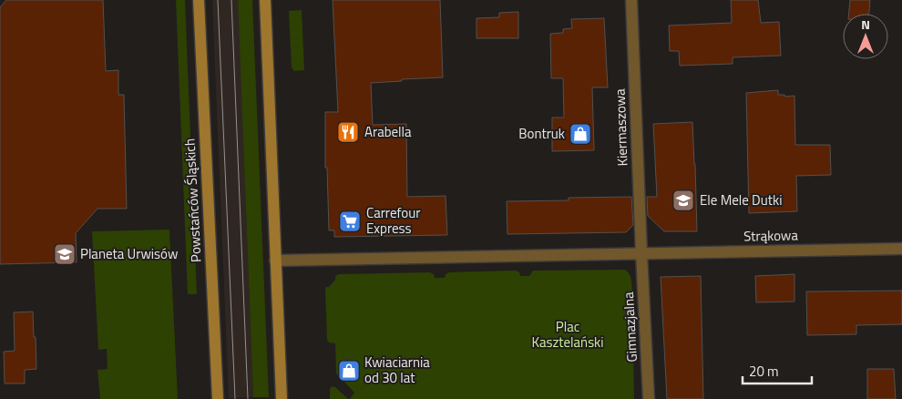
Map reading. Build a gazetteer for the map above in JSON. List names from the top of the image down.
{
  "streets": {
    "main road": ["Powstańców Śląskich"],
    "street": ["Kiermaszowa", "Strąkowa", "Gimnazjalna"]
  },
  "crossings": [
    ["Kiermaszowa", "Strąkowa"],
    ["Kiermaszowa", "Gimnazjalna"],
    ["Strąkowa", "Gimnazjalna"]
  ],
  "parks": ["Plac Kasztelański"],
  "places": {
    "restaurant": ["Arabella"],
    "shop": ["Bontruk", "Kwiaciarnia od 30 lat"],
    "school or university": ["Ele Mele Dutki", "Planeta Urwisów"],
    "supermarket": ["Carrefour Express"]
  },
  "scale_bar": "20 m",
  "north": "top"
}
